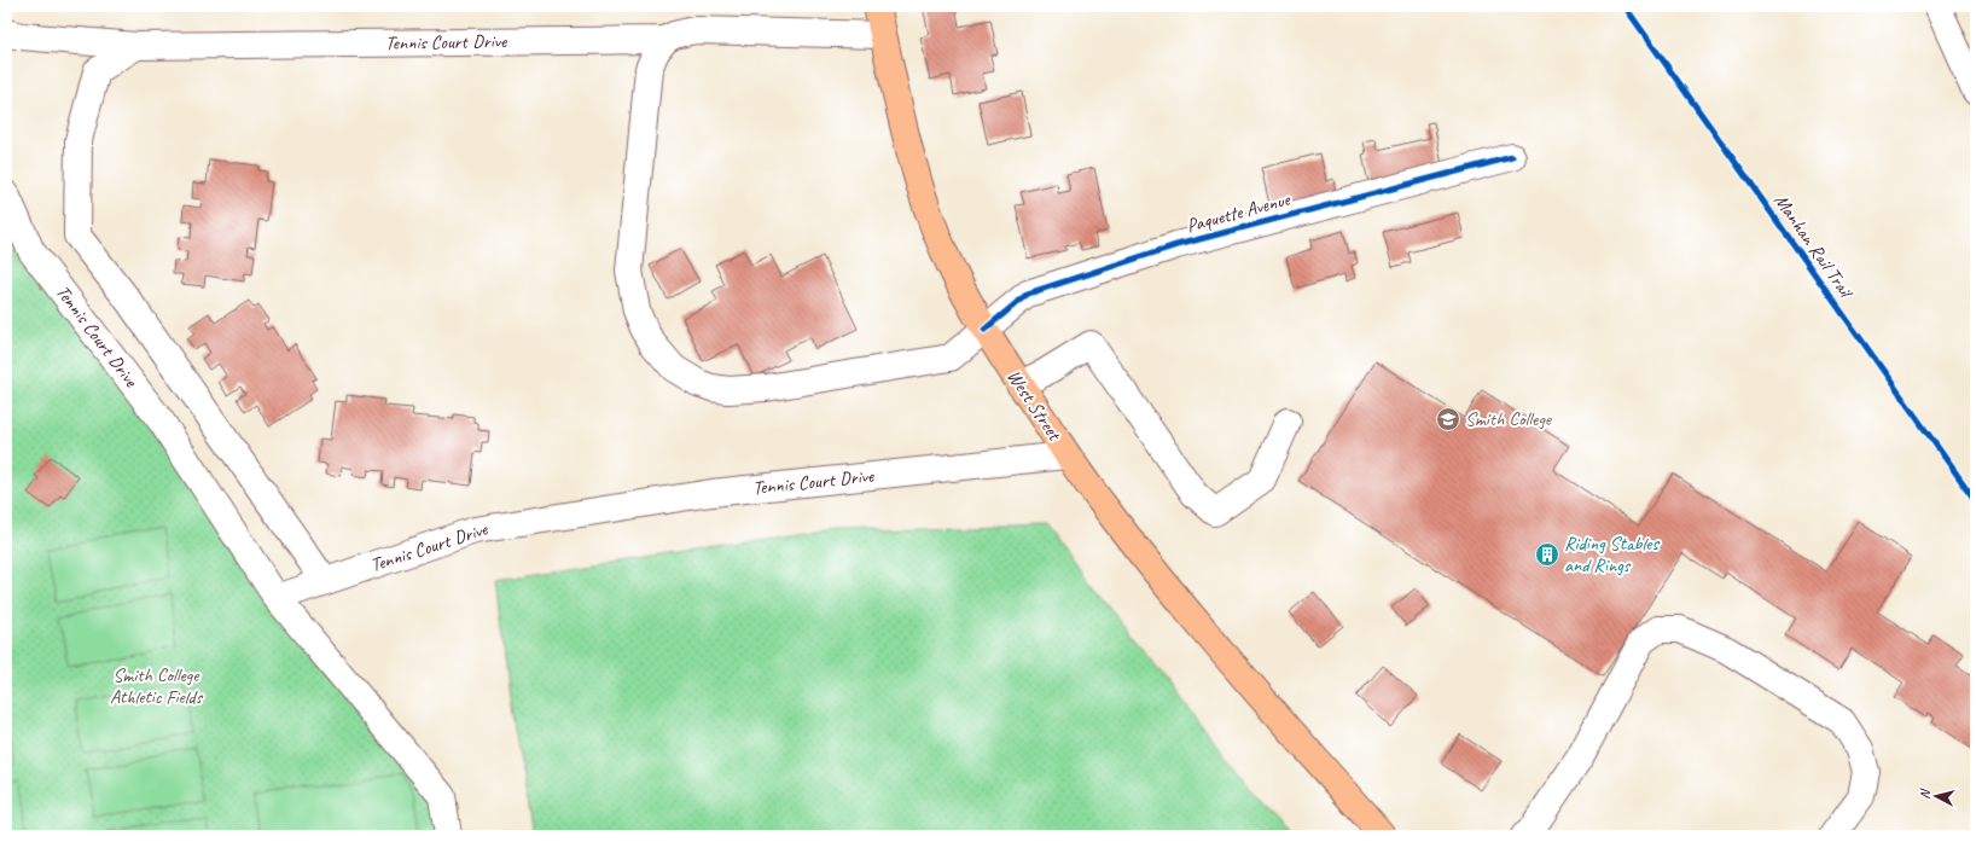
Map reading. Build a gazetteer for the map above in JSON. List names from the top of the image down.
{
  "streets": {
    "main road": ["West Street"],
    "street": ["Tennis Court Drive", "Paquette Avenue"],
    "cycle path": ["Manhan Rail Trail"]
  },
  "crossings": [
    ["Tennis Court Drive", "Paquette Avenue"],
    ["Tennis Court Drive", "West Street"],
    ["Paquette Avenue", "West Street"]
  ],
  "parks": ["Smith College Athletic Fields"],
  "places": {
    "school or university": ["Smith College"],
    "building": ["Riding Stables and Rings"]
  },
  "north": "left"
}
